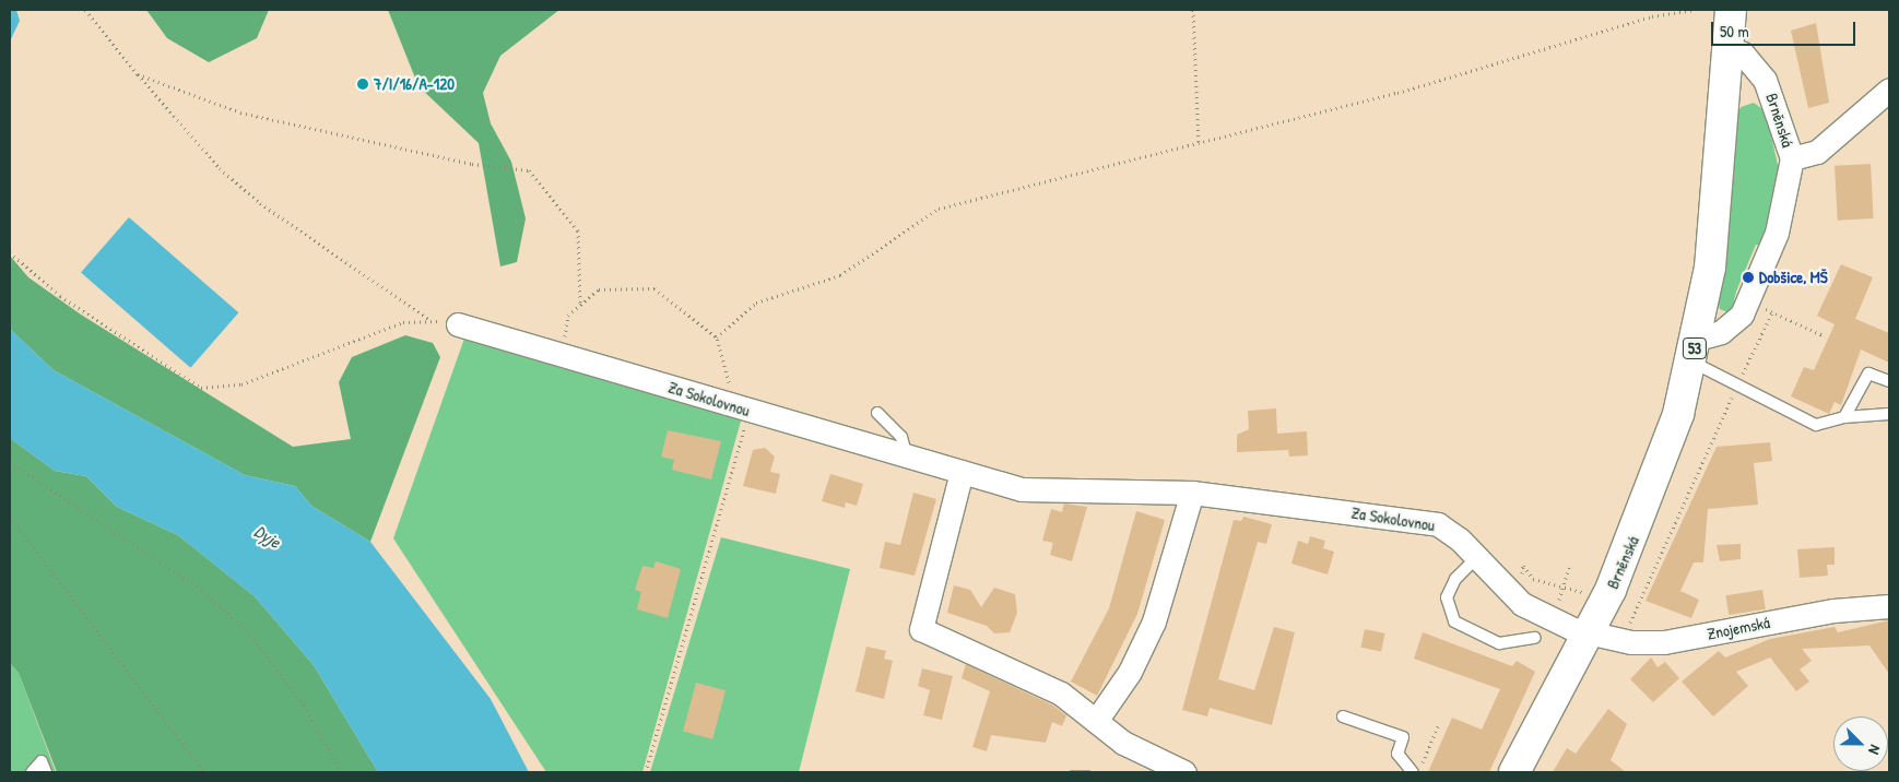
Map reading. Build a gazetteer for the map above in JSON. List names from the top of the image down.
{
  "streets": {
    "main road": ["Brněnská", "53"],
    "street": ["Za Sokolovnou", "Znojemská"]
  },
  "crossings": [
    ["Brněnská", "Za Sokolovnou"],
    ["Brněnská", "Znojemská"],
    ["Za Sokolovnou", "Znojemská"]
  ],
  "water": ["Dyje"],
  "places": ["7/I/16/A-120", "Dobšice, MŠ"],
  "scale_bar": "50 m",
  "north": "bottom right"
}
